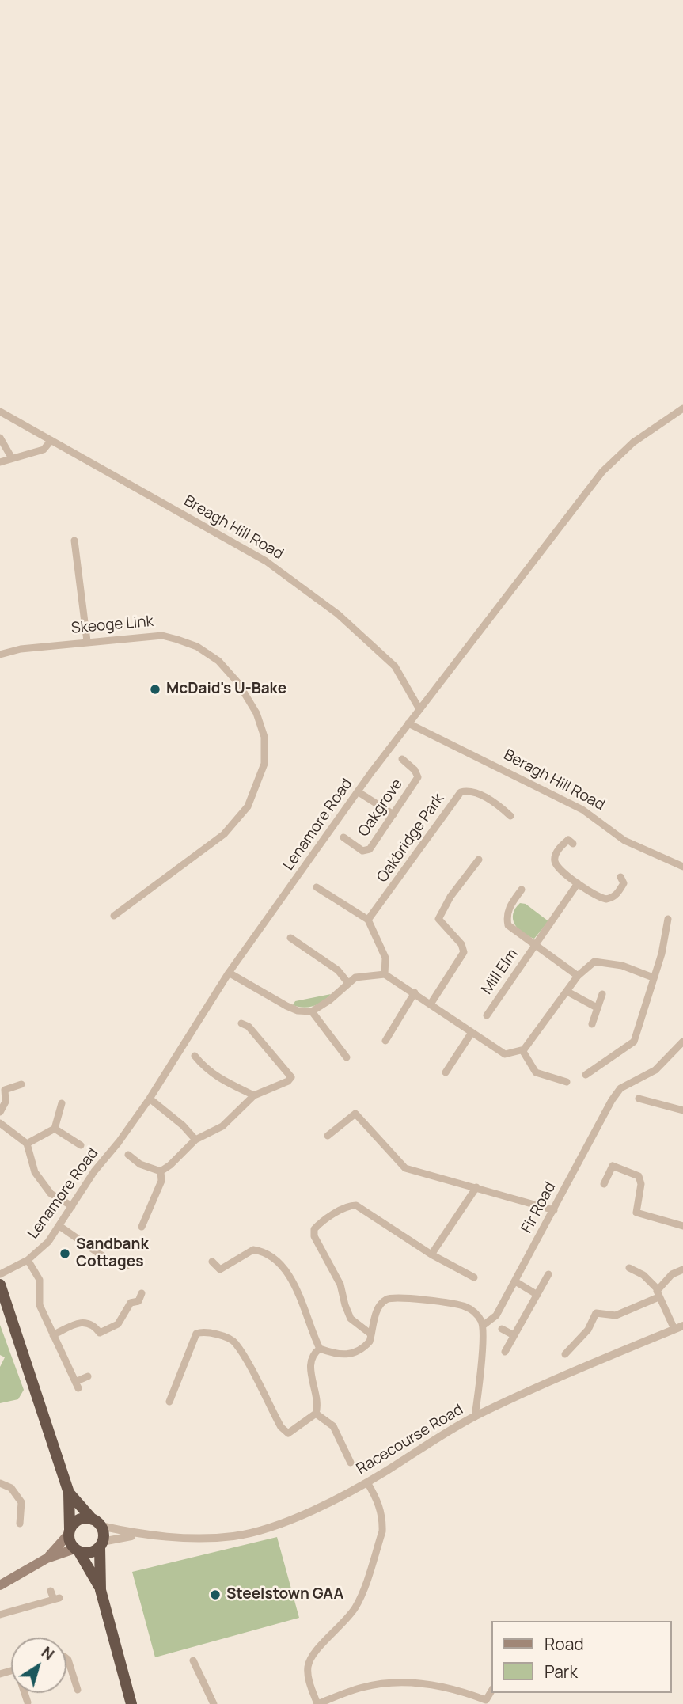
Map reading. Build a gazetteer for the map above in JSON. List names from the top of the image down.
{
  "streets": {
    "street": [
      "Breagh Hill Road",
      "Skeoge Link",
      "Beragh Hill Road",
      "Oakgrove",
      "Lenamore Road",
      "Oakbridge Park",
      "Mill Elm",
      "Fir Road",
      "Racecourse Road"
    ]
  },
  "crossings": [
    ["Breagh Hill Road", "Lenamore Road"],
    ["Beragh Hill Road", "Lenamore Road"]
  ],
  "places": ["McDaid's U-Bake", "Sandbank Cottages", "Steelstown GAA"],
  "legend": ["Road", "Park"],
  "north": "top right"
}
